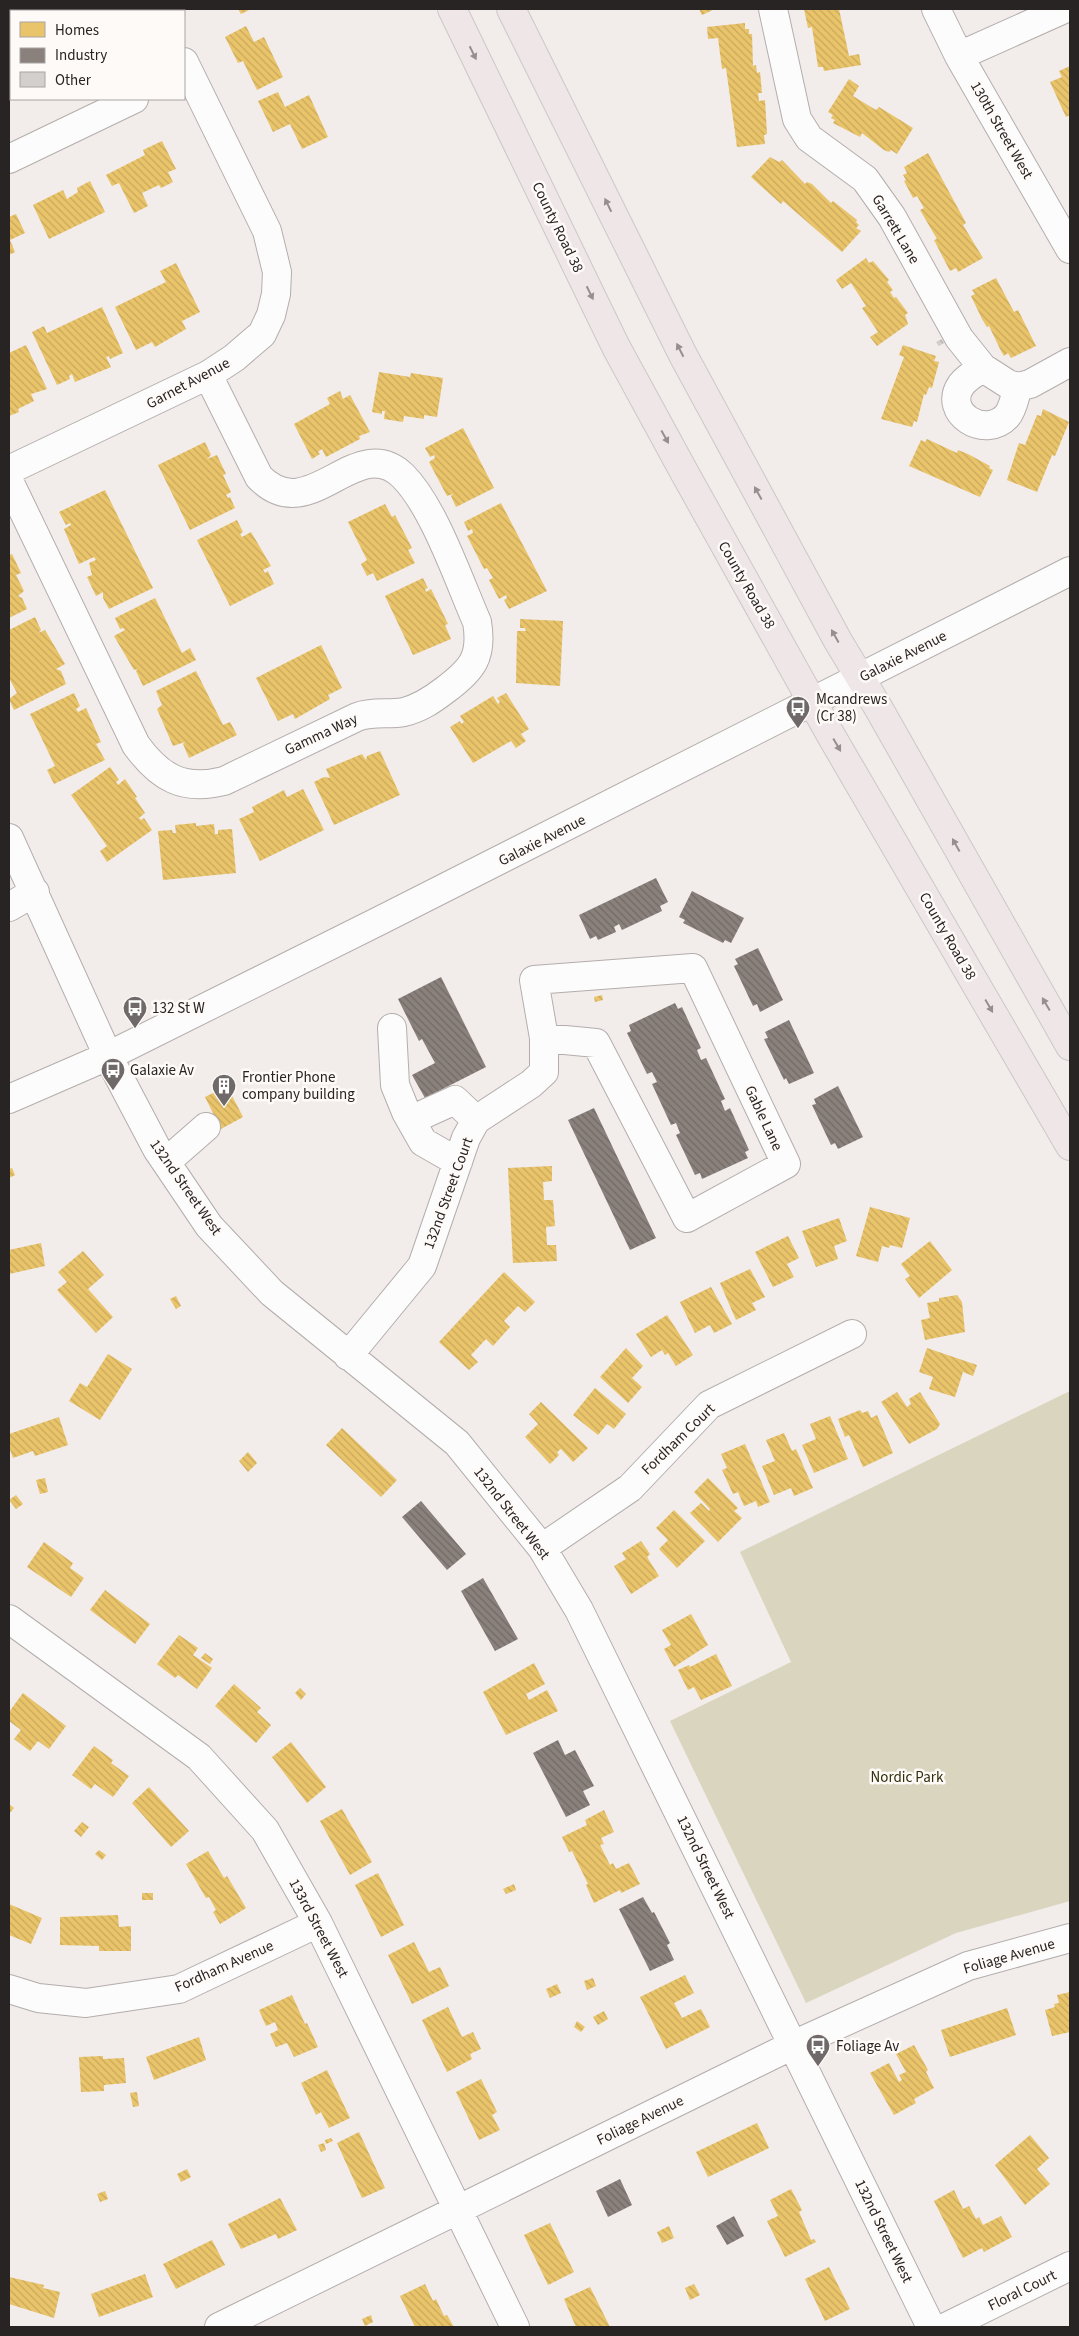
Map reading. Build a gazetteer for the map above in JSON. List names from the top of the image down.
{
  "streets": {
    "main road": ["County Road 38"],
    "street": [
      "130th Street West",
      "Garrett Lane",
      "Garnet Avenue",
      "Galaxie Avenue",
      "Gamma Way",
      "Gable Lane",
      "132nd Street West",
      "132nd Street Court",
      "Fordham Court",
      "133rd Street West",
      "Foliage Avenue",
      "Fordham Avenue",
      "Floral Court"
    ]
  },
  "crossings": [
    ["County Road 38", "Galaxie Avenue"],
    ["Garnet Avenue", "Gamma Way"],
    ["Galaxie Avenue", "132nd Street West"],
    ["Gable Lane", "132nd Street Court"],
    ["132nd Street West", "132nd Street Court"],
    ["132nd Street West", "Fordham Court"],
    ["132nd Street West", "Foliage Avenue"],
    ["133rd Street West", "Foliage Avenue"],
    ["133rd Street West", "Fordham Avenue"]
  ],
  "parks": ["Nordic Park"],
  "places": {
    "bus stop": [
      "Mcandrews (Cr 38)",
      "132 St W",
      "Galaxie Av",
      "Foliage Av"
    ],
    "building": ["Frontier Phone company building"]
  },
  "legend": ["Homes", "Industry", "Other"]
}
